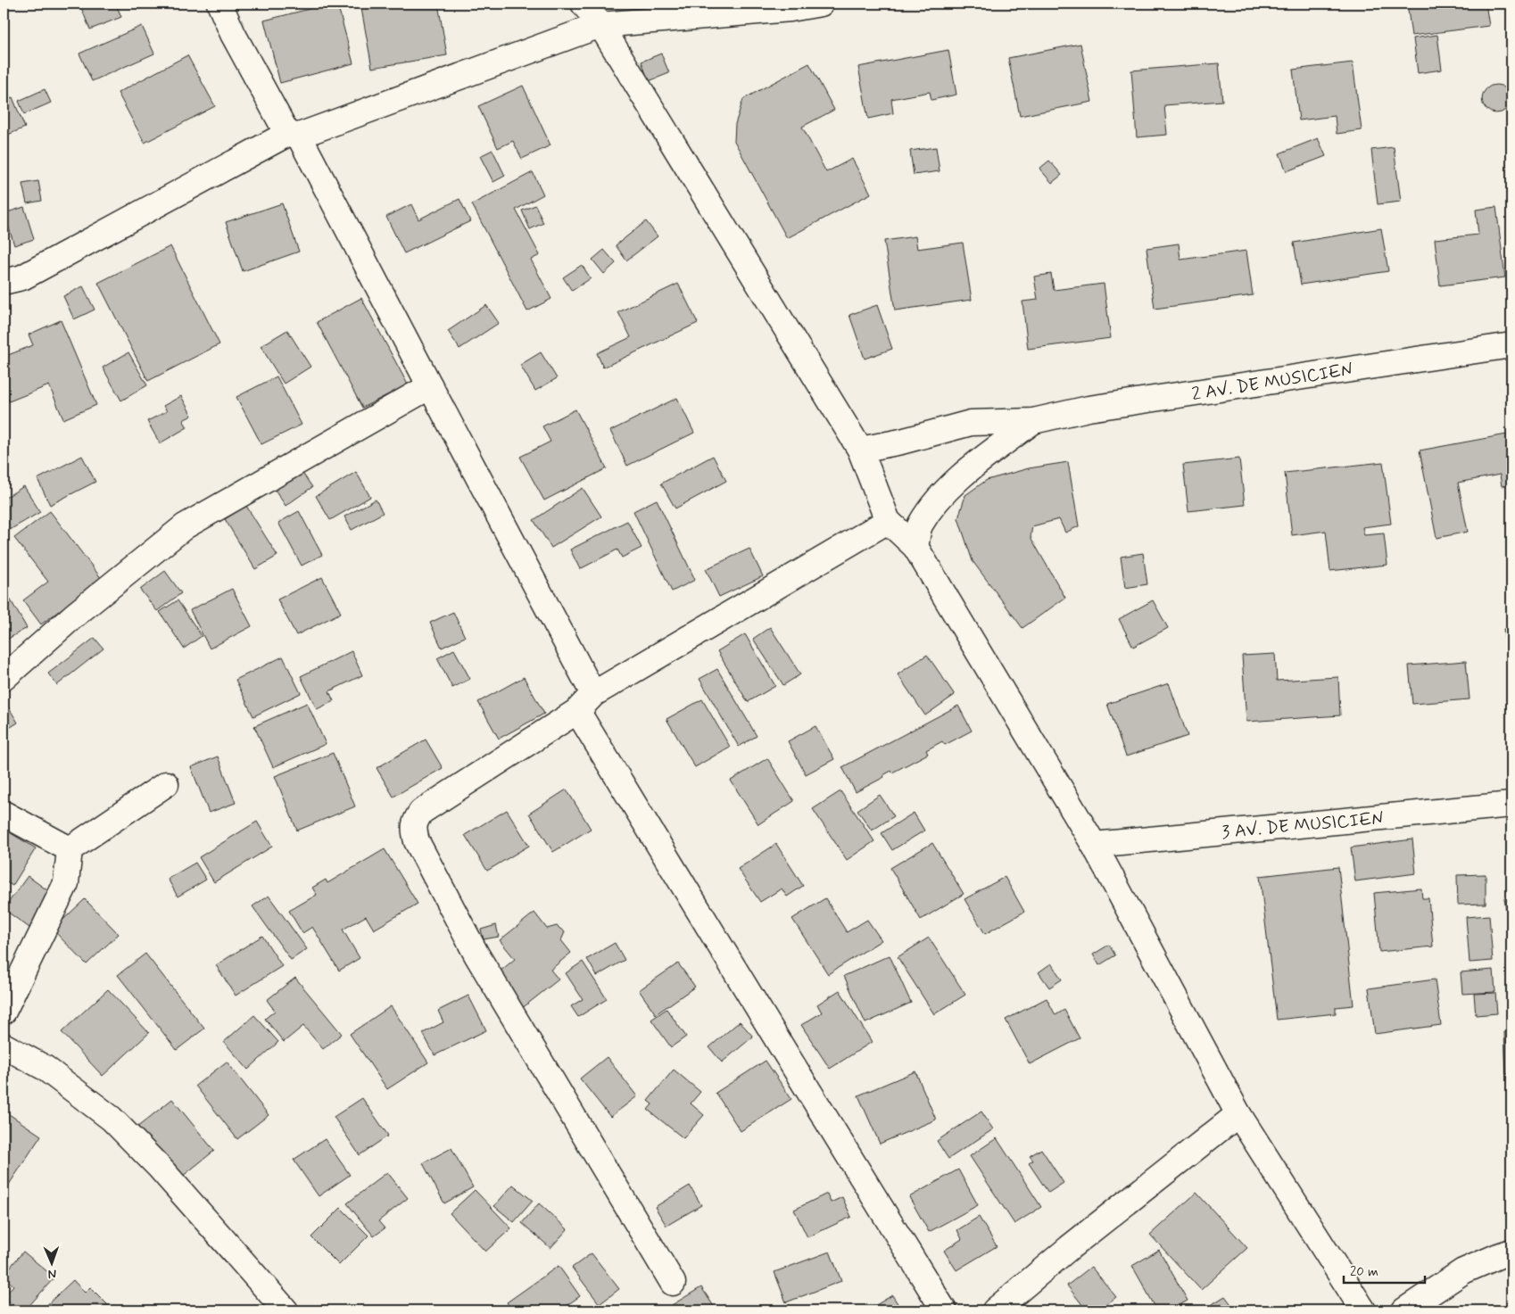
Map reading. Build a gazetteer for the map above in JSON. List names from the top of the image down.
{
  "streets": {
    "street": ["2 AV. DE MUSICIEN", "3 AV. DE MUSICIEN"]
  },
  "scale_bar": "20 m",
  "north": "bottom"
}
